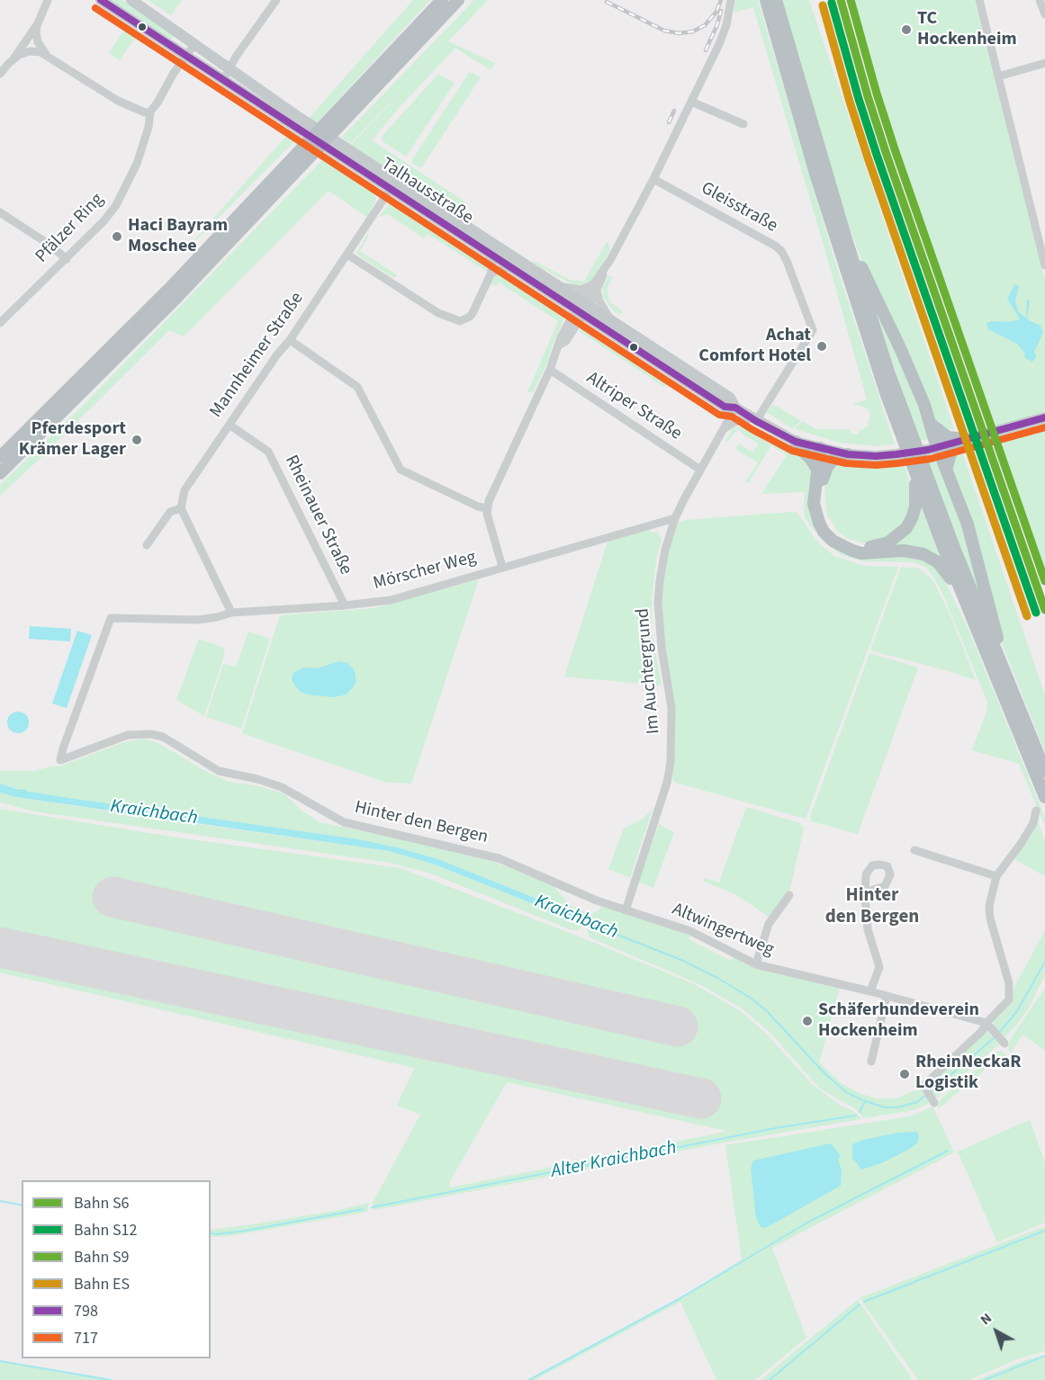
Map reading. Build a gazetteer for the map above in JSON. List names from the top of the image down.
{
  "streets": {
    "main road": ["Talhausstraße"],
    "street": [
      "Gleisstraße",
      "Pfälzer Ring",
      "Mannheimer Straße",
      "Altriper Straße",
      "Rheinauer Straße",
      "Mörscher Weg",
      "Im Auchtergrund",
      "Hinter den Bergen",
      "Altwingertweg"
    ]
  },
  "crossings": [
    ["Talhausstraße", "Gleisstraße"],
    ["Talhausstraße", "Mannheimer Straße"],
    ["Talhausstraße", "Im Auchtergrund"],
    ["Mannheimer Straße", "Rheinauer Straße"],
    ["Altriper Straße", "Im Auchtergrund"],
    ["Rheinauer Straße", "Mörscher Weg"],
    ["Mörscher Weg", "Im Auchtergrund"],
    ["Mörscher Weg", "Hinter den Bergen"],
    ["Im Auchtergrund", "Altwingertweg"],
    ["Hinter den Bergen", "Altwingertweg"]
  ],
  "districts": ["Hinter den Bergen"],
  "water": ["Kraichbach", "Alter Kraichbach"],
  "places": [
    "TC Hockenheim",
    "Haci Bayram Moschee",
    "Achat Comfort Hotel",
    "Pferdesport Krämer Lager",
    "Schäferhundeverein Hockenheim",
    "RheinNeckaR Logistik"
  ],
  "lines": [
    "rail line S6",
    "rail line S9",
    "transit line 798",
    "rail line S12",
    "rail line ES",
    "transit line 717"
  ],
  "legend": [
    "Bahn S6",
    "Bahn S12",
    "Bahn S9",
    "Bahn ES",
    "798",
    "717"
  ],
  "north": "top left"
}
